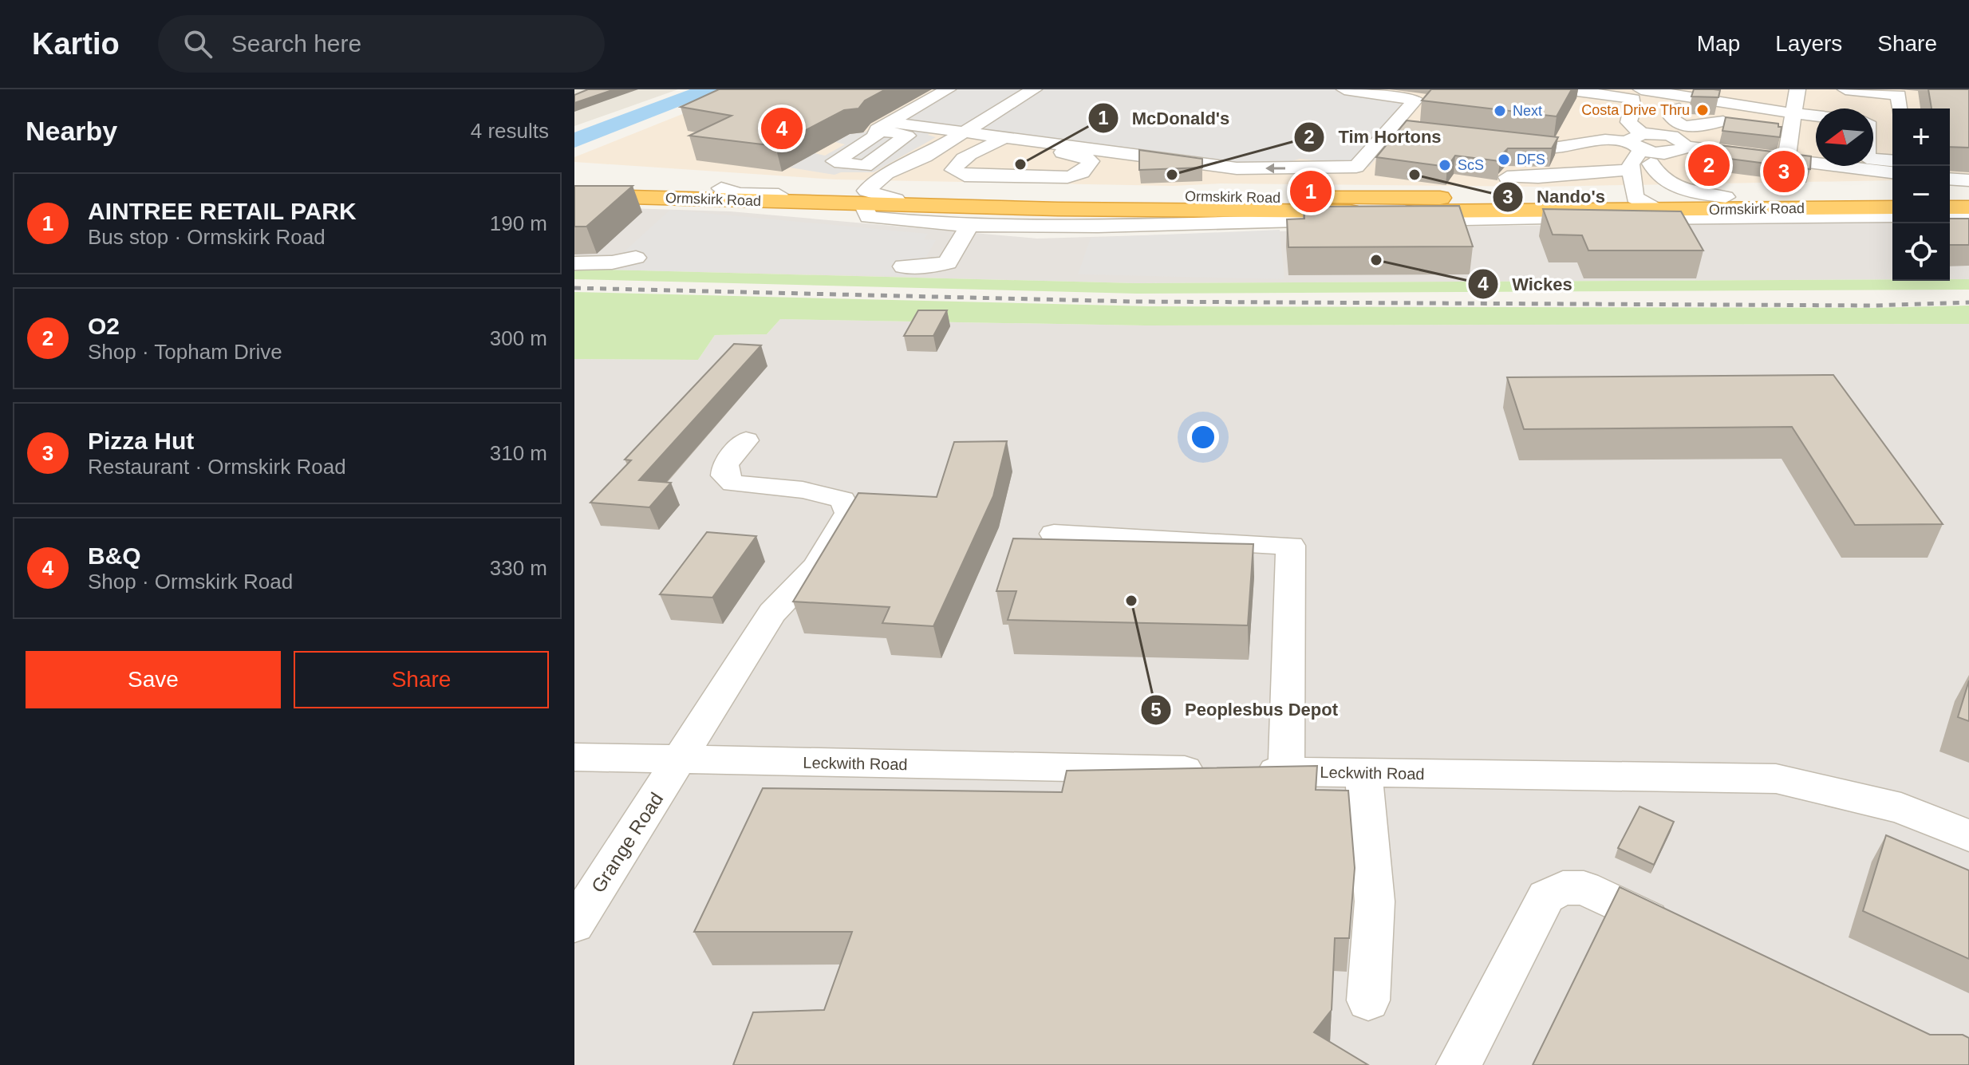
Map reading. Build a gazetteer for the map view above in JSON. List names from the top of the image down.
{
  "streets": {
    "highway": ["Ormskirk Road"],
    "street": ["Leckwith Road", "Grange Road"]
  },
  "crossings": [
    ["Leckwith Road", "Grange Road"]
  ],
  "places": [
    "Costa Drive Thru",
    "Next",
    "DFS",
    "McDonald's",
    "ScS",
    "Tim Hortons",
    "Nando's",
    "Wickes",
    "Peoplesbus Depot"
  ],
  "north": "left",
  "page": {
    "header": "Kartio",
    "search": "Search here",
    "nav": ["Map", "Layers", "Share"],
    "heading": ["Nearby", "4 results"],
    "pins": [
      "4",
      "2",
      "3",
      "1"
    ],
    "map_buttons": ["+", "−"],
    "list": [
      {
        "mark": "1",
        "name": "AINTREE RETAIL PARK",
        "note": "Bus stop · Ormskirk Road",
        "value": "190 m"
      },
      {
        "mark": "2",
        "name": "O2",
        "note": "Shop · Topham Drive",
        "value": "300 m"
      },
      {
        "mark": "3",
        "name": "Pizza Hut",
        "note": "Restaurant · Ormskirk Road",
        "value": "310 m"
      },
      {
        "mark": "4",
        "name": "B&Q",
        "note": "Shop · Ormskirk Road",
        "value": "330 m"
      }
    ],
    "buttons": ["Save", "Share"]
  }
}
